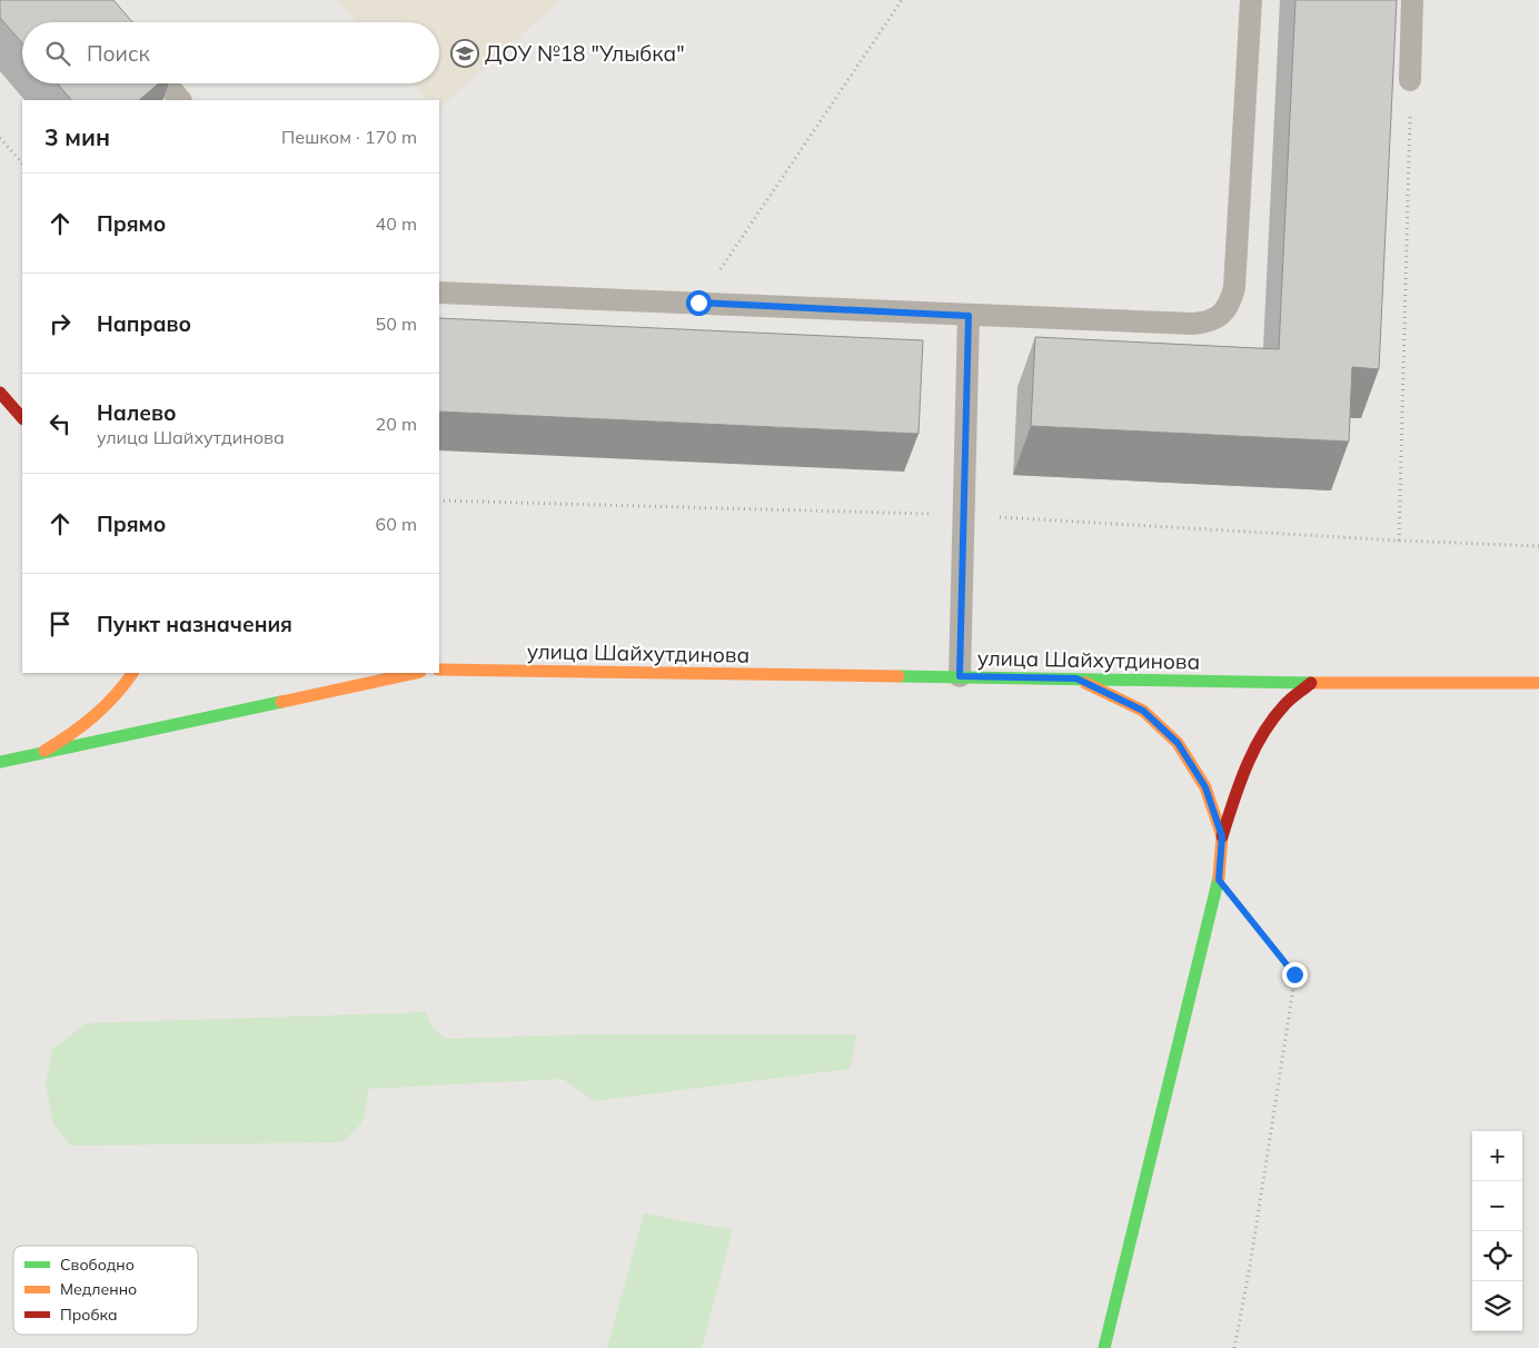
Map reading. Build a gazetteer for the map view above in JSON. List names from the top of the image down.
{
  "streets": {
    "main road": ["улица Шайхутдинова"]
  },
  "places": {
    "school or university": ["ДОУ №18 \"Улыбка\""]
  },
  "legend": ["Свободно", "Медленно", "Пробка"],
  "page": {
    "search": "Поиск",
    "heading": ["3 мин", "Пешком · 170 m"],
    "list": [
      ["Прямо", "40 m"],
      ["Направо", "50 m"],
      ["Налево", "улица Шайхутдинова", "20 m"],
      ["Прямо", "60 m"],
      "Пункт назначения"
    ],
    "map_buttons": ["+", "−"]
  }
}
